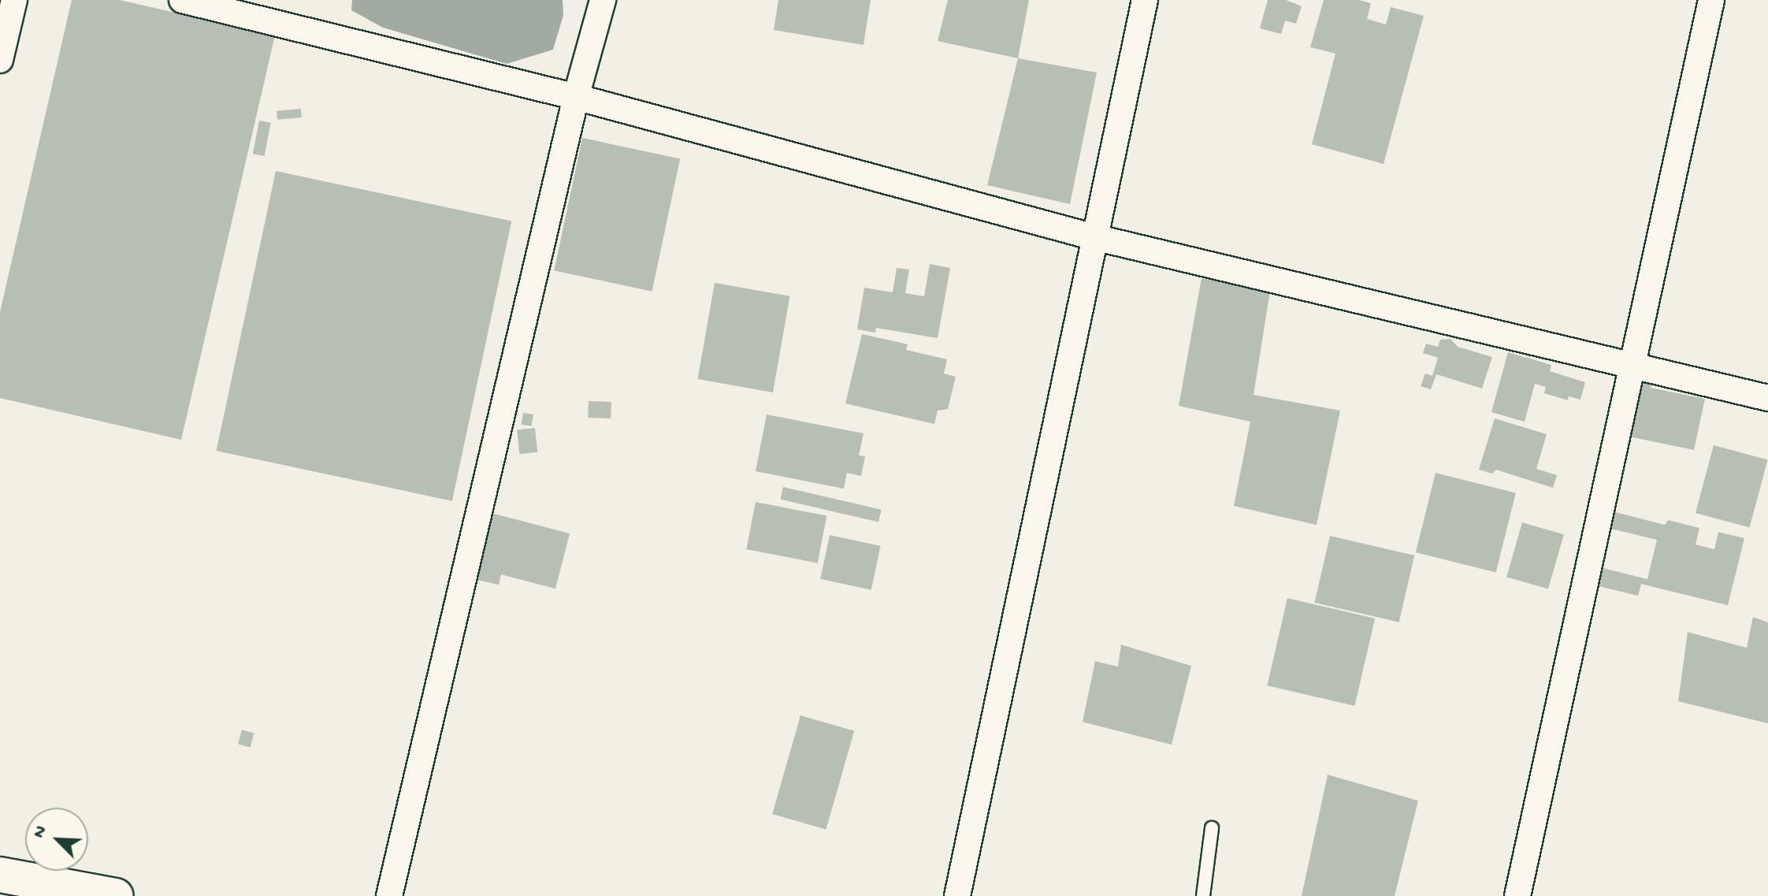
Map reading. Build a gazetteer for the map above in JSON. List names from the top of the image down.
{
  "north": "top left"
}
